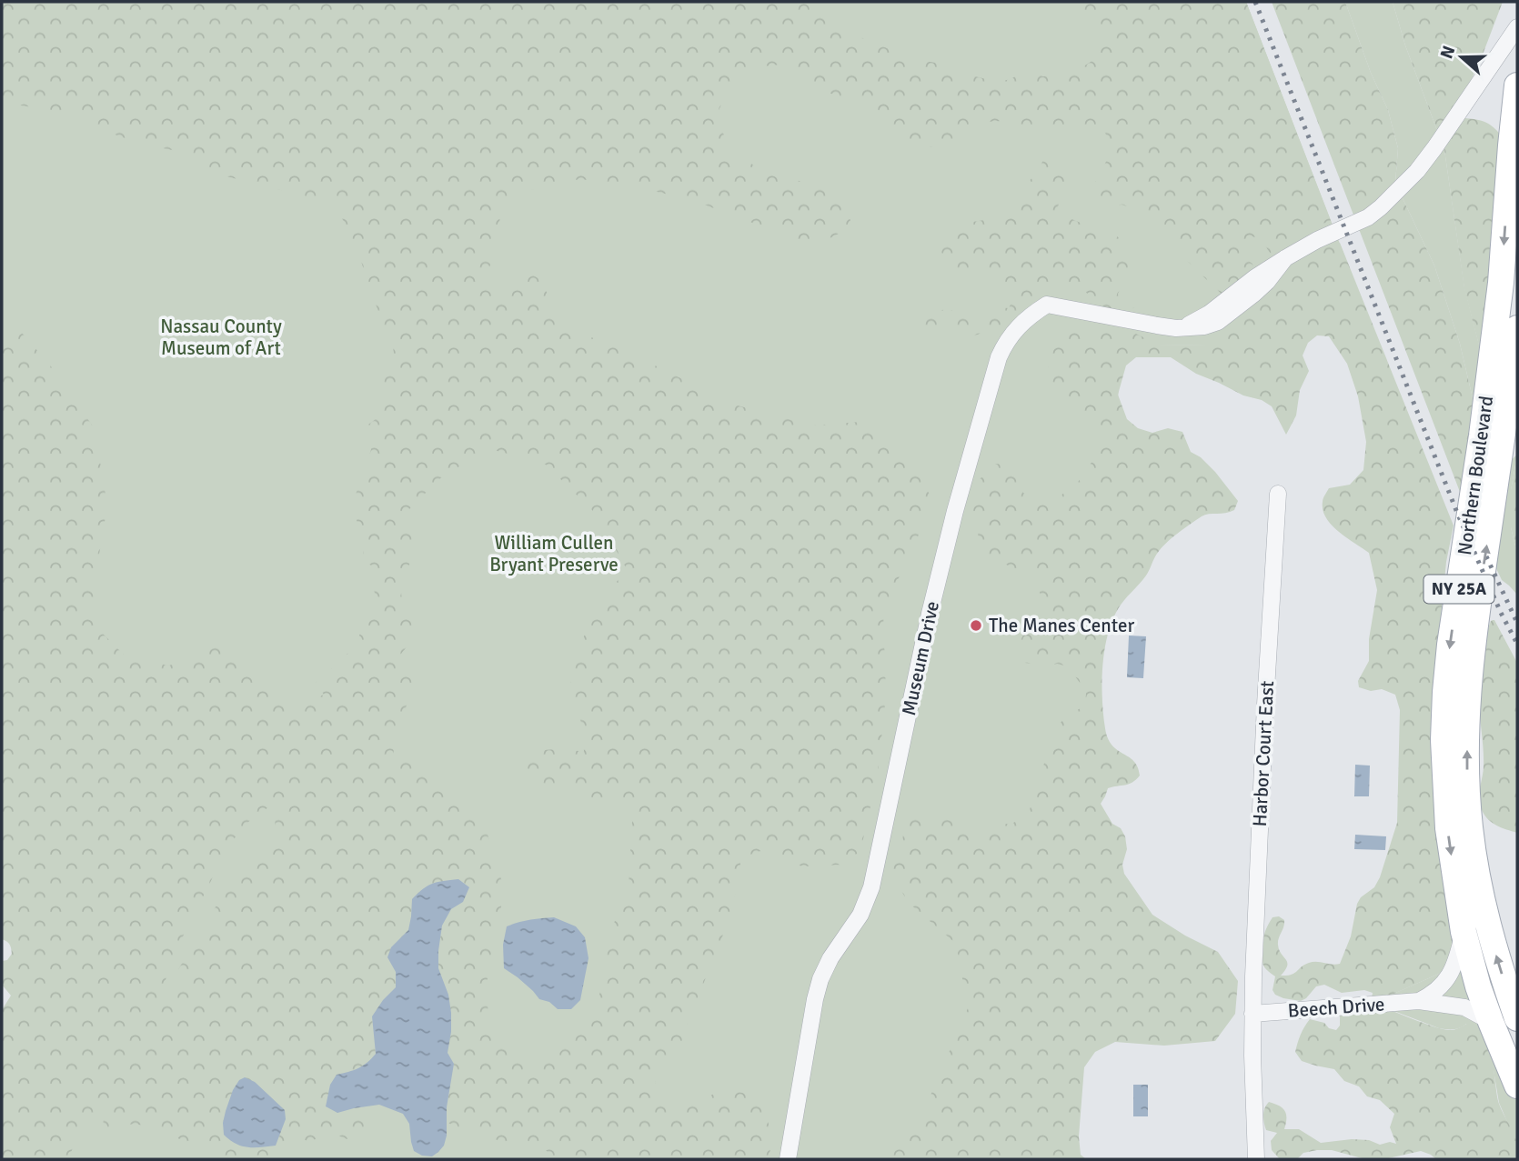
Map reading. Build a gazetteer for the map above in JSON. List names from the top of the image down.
{
  "streets": {
    "main road": ["Northern Boulevard", "NY 25A"],
    "street": ["Museum Drive", "Harbor Court East", "Beech Drive"]
  },
  "crossings": [
    ["Northern Boulevard", "Beech Drive"],
    ["Harbor Court East", "Beech Drive"]
  ],
  "parks": ["Nassau County Museum of Art", "William Cullen Bryant Preserve"],
  "places": ["The Manes Center"],
  "north": "left"
}
